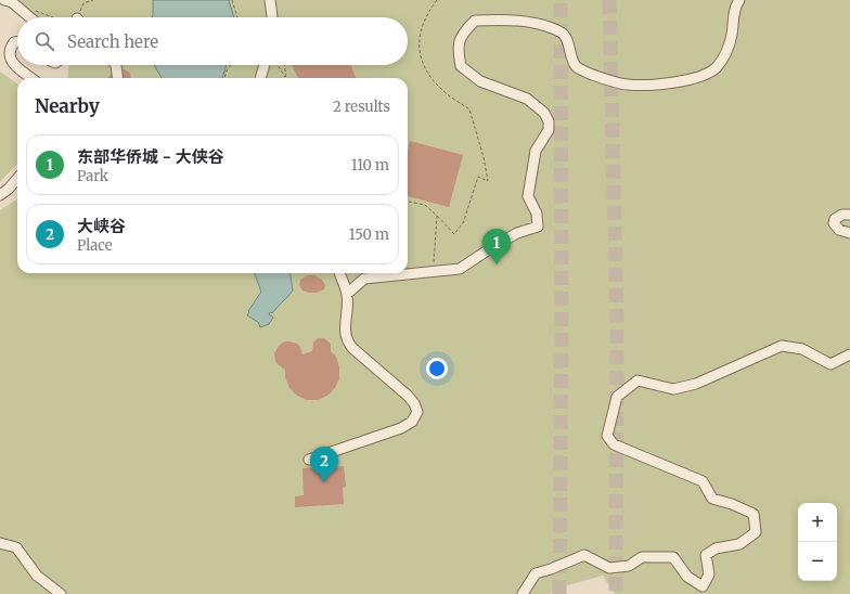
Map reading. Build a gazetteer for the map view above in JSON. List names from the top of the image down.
{
  "page": {
    "search": "Search here",
    "heading": ["Nearby", "2 results"],
    "list": [
      {
        "mark": "1",
        "name": "东部华侨城 - 大侠谷",
        "note": "Park",
        "value": "110 m"
      },
      {
        "mark": "2",
        "name": "大峡谷",
        "note": "Place",
        "value": "150 m"
      }
    ],
    "pins": ["1", "2"],
    "map_buttons": ["+", "−"]
  }
}
